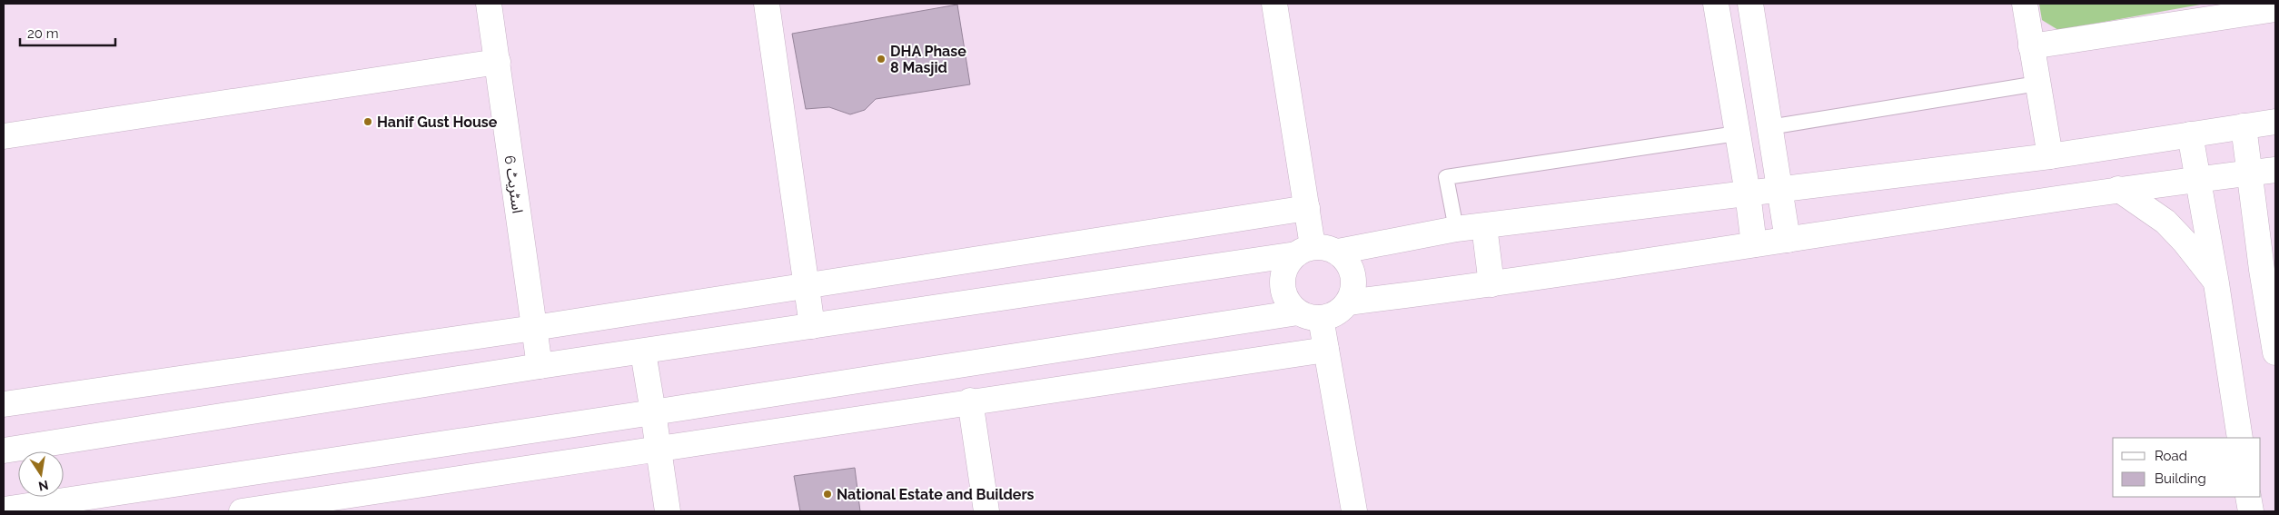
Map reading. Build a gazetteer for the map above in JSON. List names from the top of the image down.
{
  "streets": {
    "street": ["اسٹریٹ 6"]
  },
  "places": ["DHA Phase 8 Masjid", "Hanif Gust House", "National Estate and Builders"],
  "legend": ["Road", "Building"],
  "scale_bar": "20 m",
  "north": "bottom"
}
